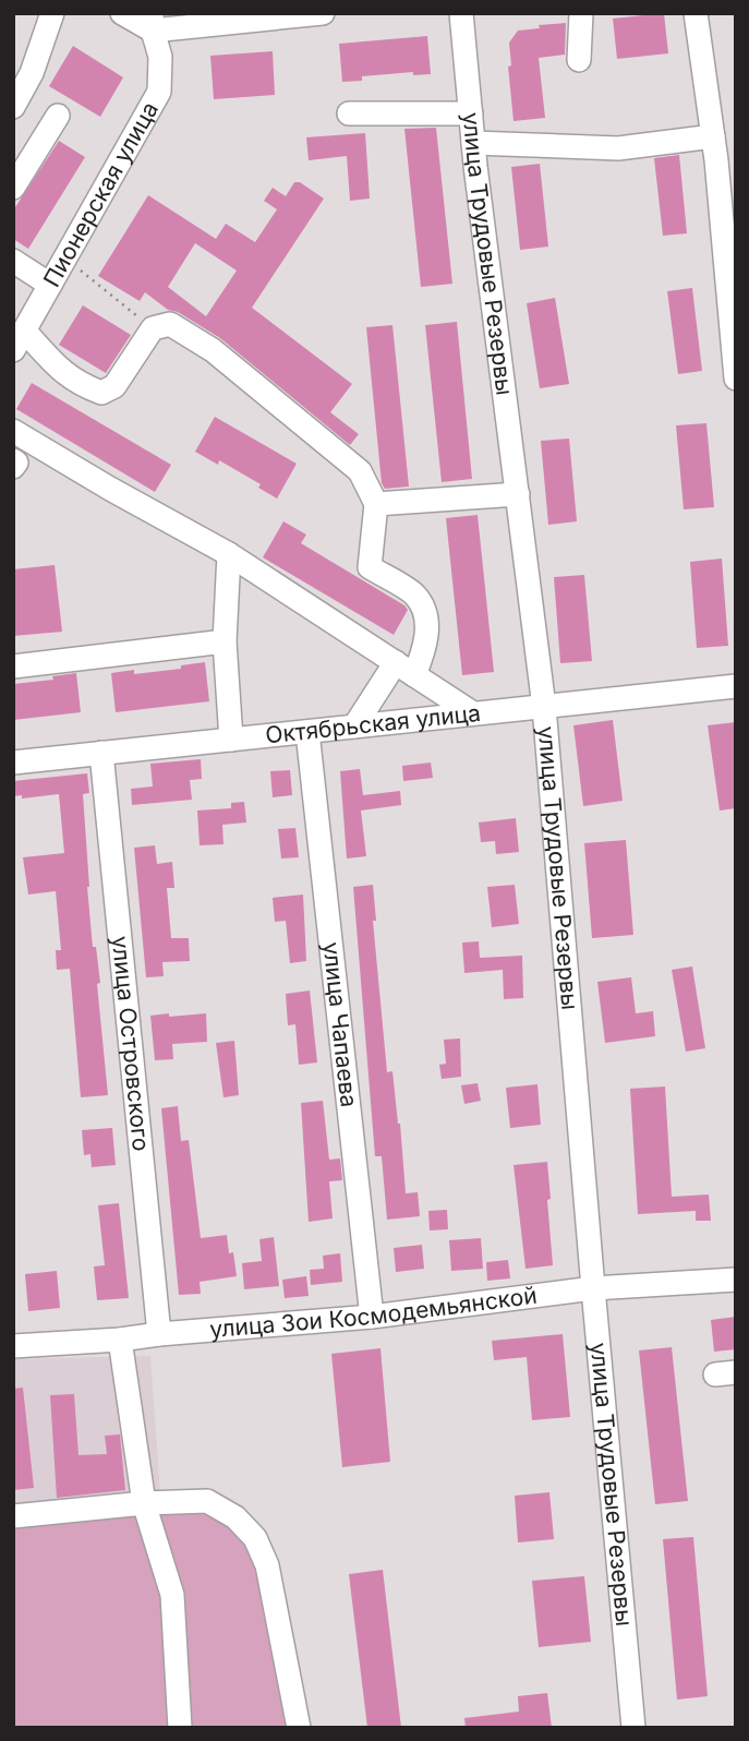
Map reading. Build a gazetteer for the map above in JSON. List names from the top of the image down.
{
  "streets": {
    "street": [
      "Пионерская улица",
      "улица Трудовые Резервы",
      "Октябрьская улица",
      "улица Чапаева",
      "улица Островского",
      "улица Зои Космодемьянской"
    ]
  },
  "crossings": [
    ["улица Трудовые Резервы", "Октябрьская улица"],
    ["улица Трудовые Резервы", "улица Зои Космодемьянской"],
    ["Октябрьская улица", "улица Чапаева"],
    ["Октябрьская улица", "улица Островского"],
    ["улица Чапаева", "улица Зои Космодемьянской"],
    ["улица Островского", "улица Зои Космодемьянской"]
  ]
}
